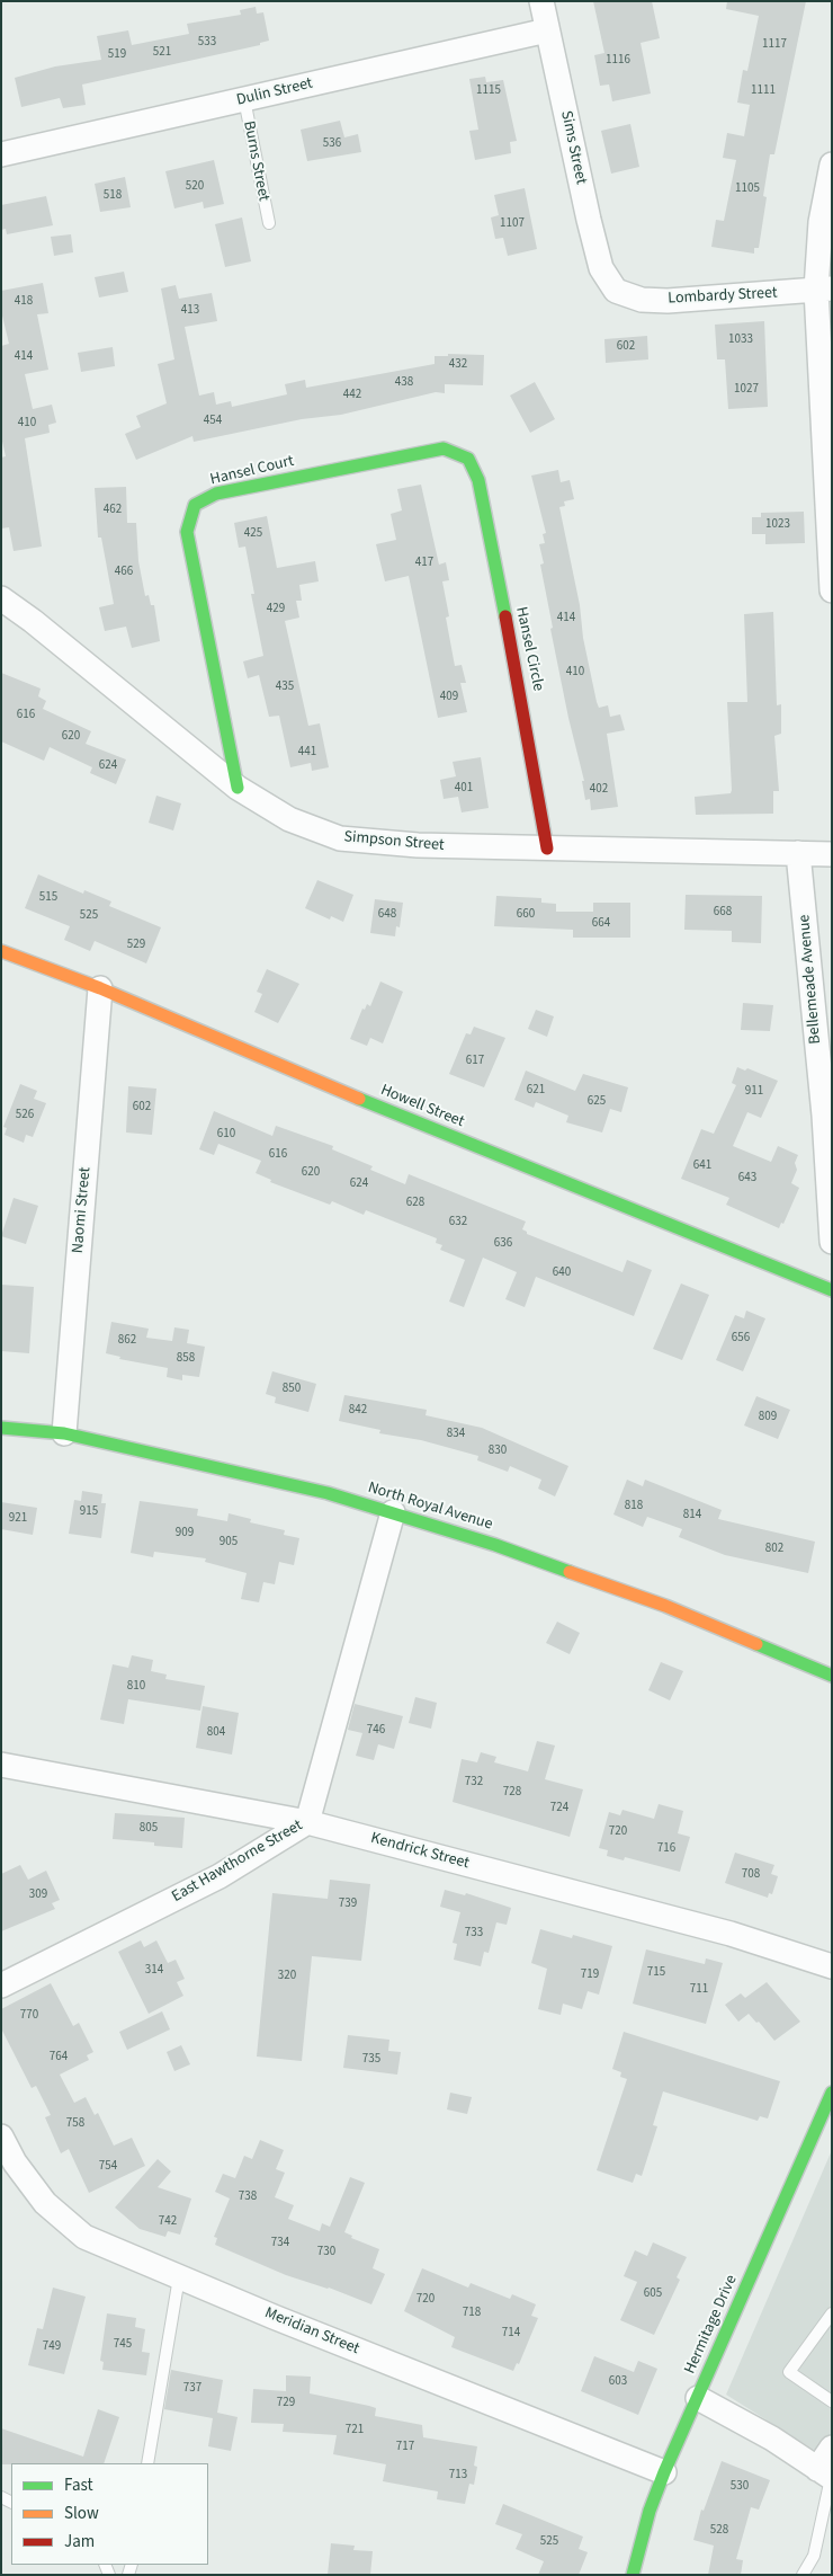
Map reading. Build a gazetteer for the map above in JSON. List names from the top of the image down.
{
  "streets": {
    "street": [
      "Dulin Street",
      "Sims Street",
      "Lombardy Street",
      "Hansel Court",
      "Hansel Circle",
      "Simpson Street",
      "Bellemeade Avenue",
      "Howell Street",
      "Naomi Street",
      "North Royal Avenue",
      "Kendrick Street",
      "East Hawthorne Street",
      "Hermitage Drive",
      "Meridian Street"
    ],
    "lane": ["Burns Street"]
  },
  "crossings": [
    ["Dulin Street", "Sims Street"],
    ["Dulin Street", "Burns Street"],
    ["Sims Street", "Lombardy Street"],
    ["Hansel Court", "Hansel Circle"],
    ["Hansel Court", "Simpson Street"],
    ["Hansel Circle", "Simpson Street"],
    ["Simpson Street", "Bellemeade Avenue"],
    ["Howell Street", "Naomi Street"],
    ["Naomi Street", "North Royal Avenue"],
    ["North Royal Avenue", "East Hawthorne Street"],
    ["Kendrick Street", "East Hawthorne Street"],
    ["Hermitage Drive", "Meridian Street"]
  ],
  "house_numbers": [
    "533",
    "1117",
    "521",
    "519",
    "1116",
    "1115",
    "1111",
    "536",
    "520",
    "1105",
    "518",
    "1107",
    "418",
    "413",
    "1033",
    "602",
    "414",
    "432",
    "438",
    "1027",
    "442",
    "454",
    "410",
    "462",
    "1023",
    "425",
    "417",
    "466",
    "429",
    "414",
    "410",
    "435",
    "409",
    "616",
    "620",
    "441",
    "624",
    "401",
    "402",
    "515",
    "668",
    "648",
    "660",
    "525",
    "664",
    "529",
    "617",
    "621",
    "911",
    "625",
    "602",
    "526",
    "610",
    "616",
    "641",
    "620",
    "643",
    "624",
    "628",
    "632",
    "636",
    "640",
    "656",
    "862",
    "858",
    "850",
    "842",
    "809",
    "834",
    "830",
    "818",
    "915",
    "814",
    "921",
    "909",
    "905",
    "802",
    "810",
    "746",
    "804",
    "732",
    "728",
    "724",
    "805",
    "720",
    "716",
    "708",
    "309",
    "739",
    "733",
    "314",
    "715",
    "719",
    "320",
    "711",
    "770",
    "764",
    "735",
    "758",
    "754",
    "738",
    "742",
    "734",
    "730",
    "605",
    "720",
    "718",
    "714",
    "745",
    "749",
    "603",
    "737",
    "729",
    "721",
    "717",
    "713",
    "530",
    "528",
    "525"
  ],
  "legend": ["Fast", "Slow", "Jam"]
}
